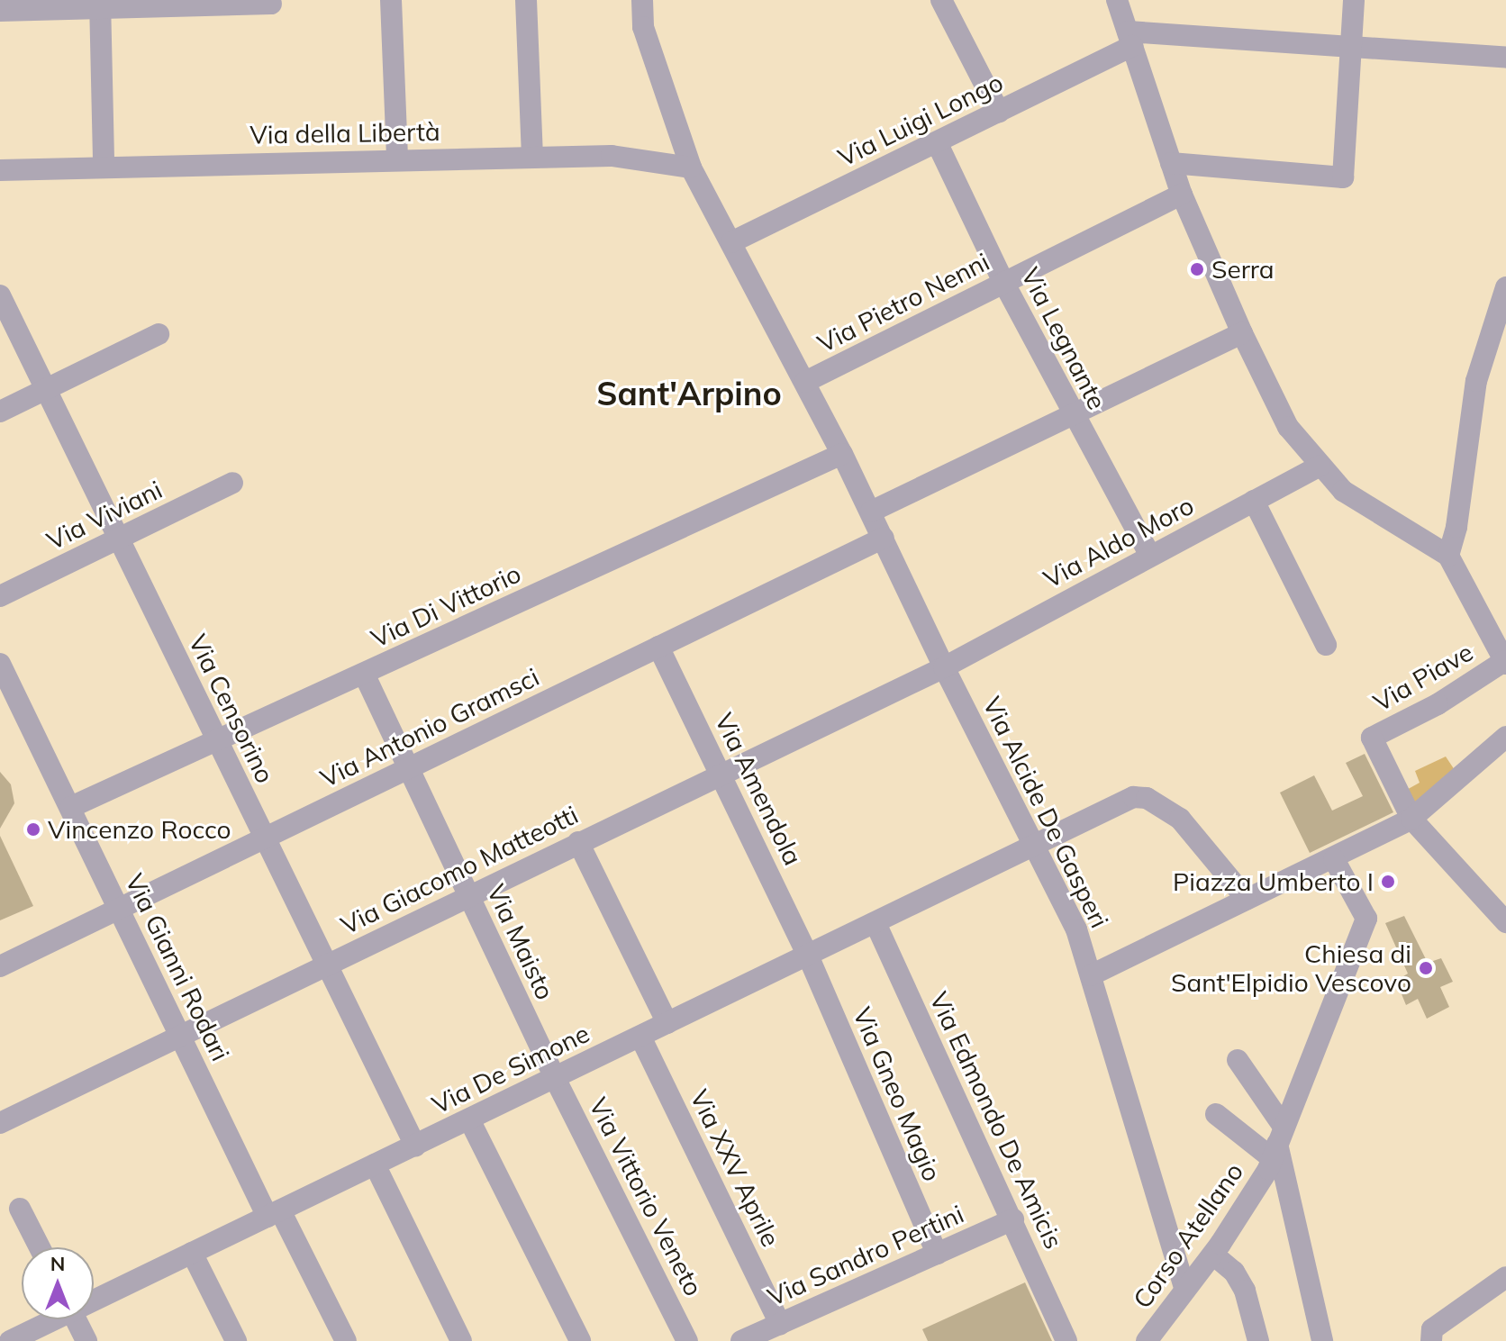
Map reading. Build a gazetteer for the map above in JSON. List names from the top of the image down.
{
  "streets": {
    "street": [
      "Via Luigi Longo",
      "Via della Libertà",
      "Via Pietro Nenni",
      "Via Legnante",
      "Via Viviani",
      "Via Aldo Moro",
      "Via Di Vittorio",
      "Via Piave",
      "Via Censorino",
      "Via Antonio Gramsci",
      "Via Amendola",
      "Via Alcide De Gasperi",
      "Via Giacomo Matteotti",
      "Via Maisto",
      "Via Gianni Rodari",
      "Via De Simone",
      "Via Gneo Magio",
      "Via Edmondo De Amicis",
      "Via XXV Aprile",
      "Via Vittorio Veneto",
      "Corso Atellano",
      "Via Sandro Pertini"
    ]
  },
  "crossings": [
    ["Via Luigi Longo", "Via Legnante"],
    ["Via Luigi Longo", "Via Alcide De Gasperi"],
    ["Via della Libertà", "Via Alcide De Gasperi"],
    ["Via Pietro Nenni", "Via Legnante"],
    ["Via Pietro Nenni", "Via Alcide De Gasperi"],
    ["Via Legnante", "Via Aldo Moro"],
    ["Via Viviani", "Via Censorino"],
    ["Via Aldo Moro", "Via Alcide De Gasperi"],
    ["Via Aldo Moro", "Via Giacomo Matteotti"],
    ["Via Di Vittorio", "Via Censorino"],
    ["Via Di Vittorio", "Via Alcide De Gasperi"],
    ["Via Di Vittorio", "Via Maisto"],
    ["Via Di Vittorio", "Via Gianni Rodari"],
    ["Via Censorino", "Via Antonio Gramsci"],
    ["Via Censorino", "Via Giacomo Matteotti"],
    ["Via Censorino", "Via De Simone"],
    ["Via Antonio Gramsci", "Via Amendola"],
    ["Via Antonio Gramsci", "Via Alcide De Gasperi"],
    ["Via Antonio Gramsci", "Via Maisto"],
    ["Via Antonio Gramsci", "Via Gianni Rodari"],
    ["Via Amendola", "Via Giacomo Matteotti"],
    ["Via Amendola", "Via De Simone"],
    ["Via Amendola", "Via Gneo Magio"],
    ["Via Alcide De Gasperi", "Via Giacomo Matteotti"],
    ["Via Alcide De Gasperi", "Via De Simone"],
    ["Via Alcide De Gasperi", "Corso Atellano"],
    ["Via Giacomo Matteotti", "Via Maisto"],
    ["Via Giacomo Matteotti", "Via Gianni Rodari"],
    ["Via Maisto", "Via De Simone"],
    ["Via Maisto", "Via Vittorio Veneto"],
    ["Via Gianni Rodari", "Via De Simone"],
    ["Via De Simone", "Via Gneo Magio"],
    ["Via De Simone", "Via Edmondo De Amicis"],
    ["Via De Simone", "Via XXV Aprile"],
    ["Via De Simone", "Via Vittorio Veneto"],
    ["Via Gneo Magio", "Via Sandro Pertini"],
    ["Via Edmondo De Amicis", "Via Sandro Pertini"],
    ["Via XXV Aprile", "Via Sandro Pertini"]
  ],
  "districts": ["Sant'Arpino"],
  "places": [
    "Serra",
    "Vincenzo Rocco",
    "Piazza Umberto I",
    "Chiesa di Sant'Elpidio Vescovo"
  ],
  "north": "top"
}
